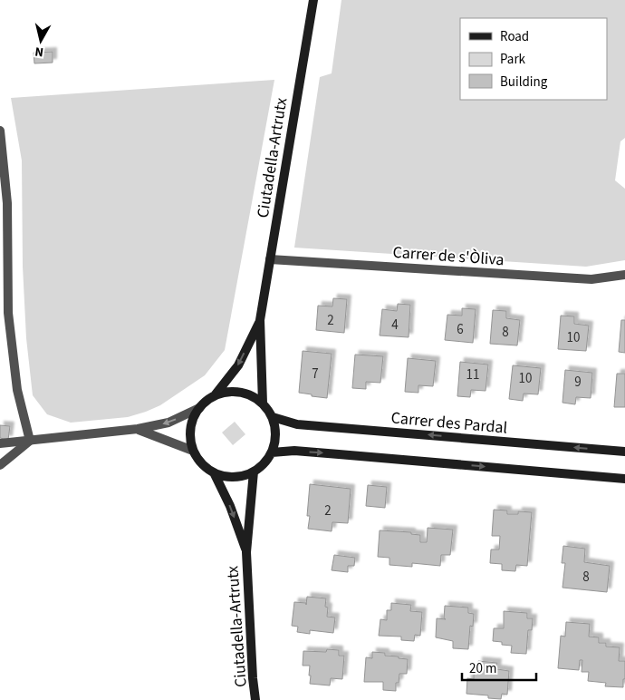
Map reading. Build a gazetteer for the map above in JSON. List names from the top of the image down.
{
  "streets": {
    "main road": ["Ciutadella-Artrutx", "Carrer des Pardal"],
    "street": ["Carrer de s'Òliva"]
  },
  "crossings": [
    ["Ciutadella-Artrutx", "Carrer de s'Òliva"],
    ["Ciutadella-Artrutx", "Carrer des Pardal"]
  ],
  "house_numbers": [
    "2",
    "4",
    "6",
    "8",
    "10",
    "7",
    "11",
    "10",
    "9",
    "2",
    "8"
  ],
  "legend": ["Road", "Park", "Building"],
  "scale_bar": "20 m",
  "north": "bottom"
}
